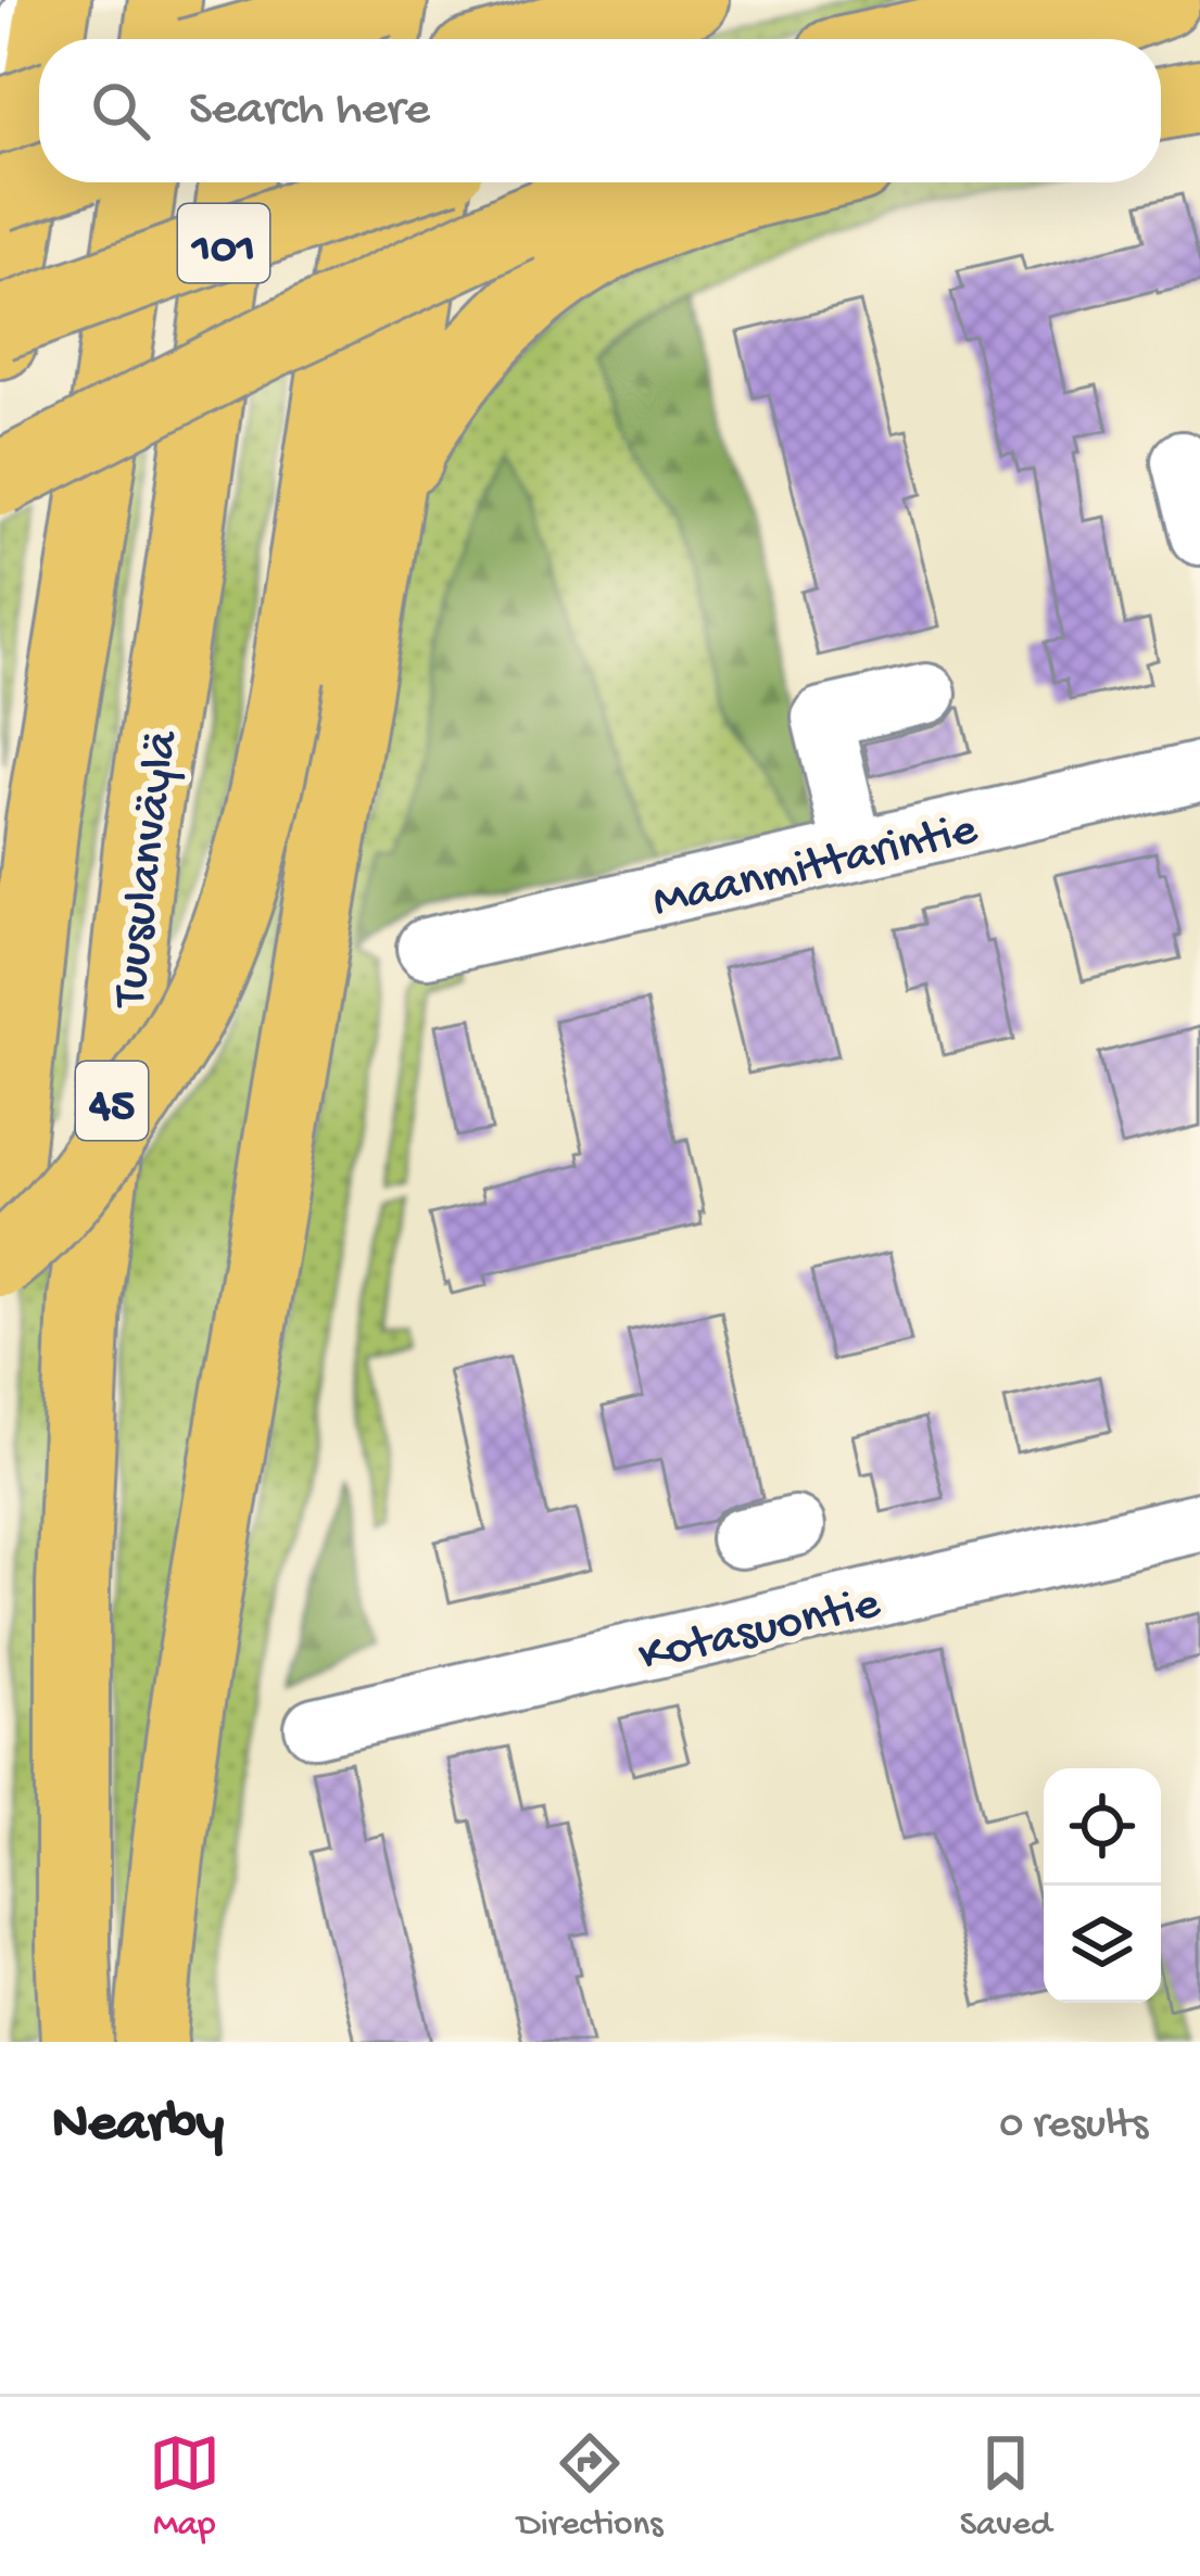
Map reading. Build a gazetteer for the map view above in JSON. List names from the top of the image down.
{
  "streets": {
    "highway": ["101", "Tuusulanväylä", "45"],
    "street": ["Maanmittarintie", "Kotasuontie"]
  },
  "page": {
    "search": "Search here",
    "heading": ["Nearby", "0 results"],
    "nav": ["Map", "Directions", "Saved"]
  }
}
